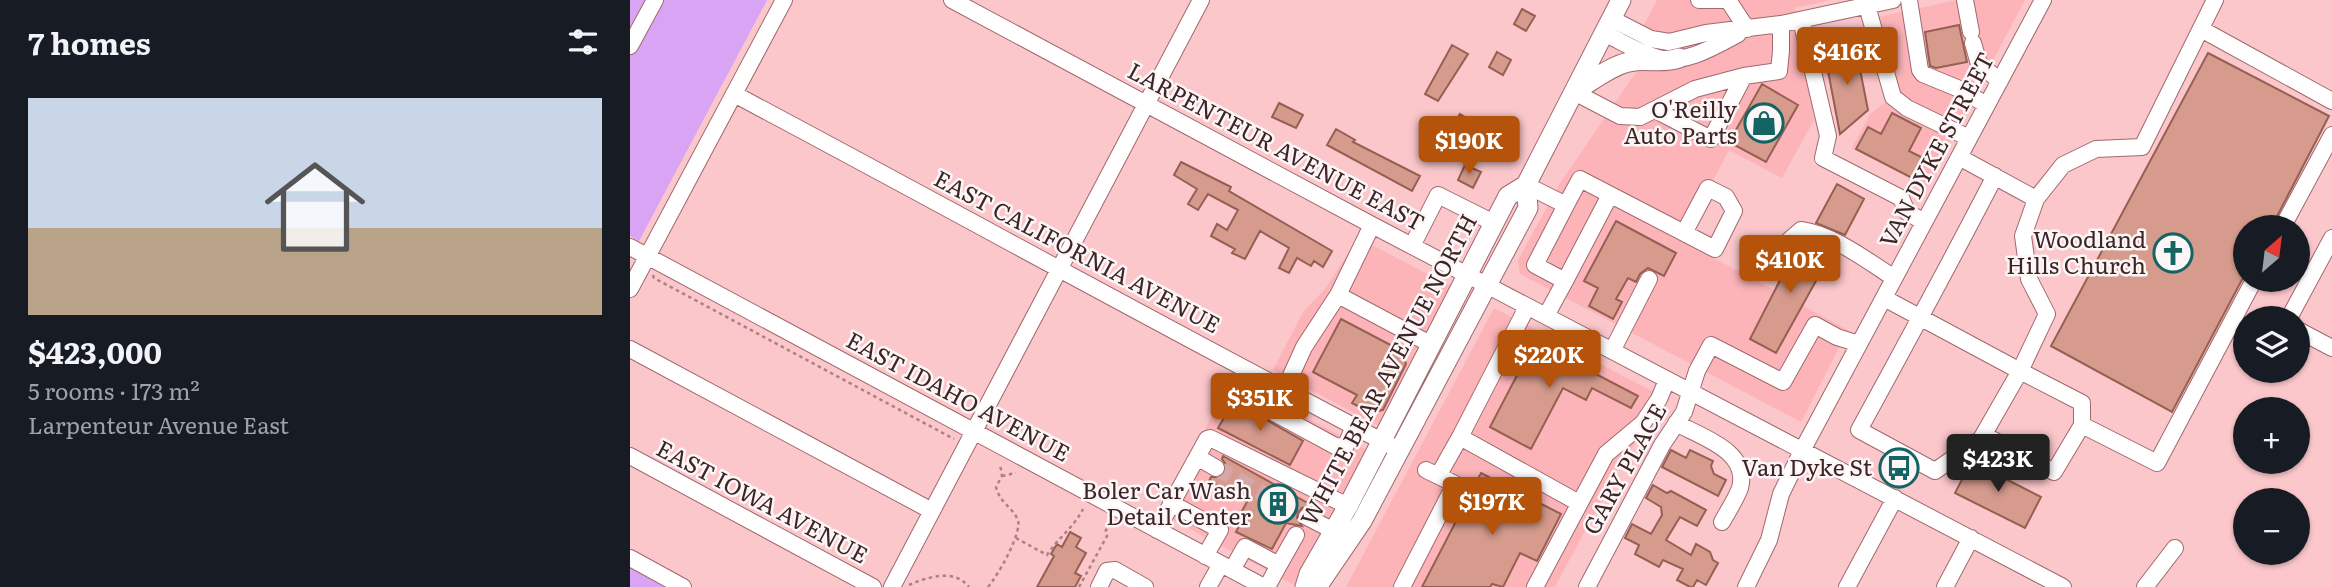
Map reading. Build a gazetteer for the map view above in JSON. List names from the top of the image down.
{
  "streets": {
    "main road": ["WHITE BEAR AVENUE NORTH"],
    "street": [
      "LARPENTEUR AVENUE EAST",
      "VAN DYKE STREET",
      "EAST CALIFORNIA AVENUE",
      "EAST IDAHO AVENUE",
      "GARY PLACE",
      "EAST IOWA AVENUE"
    ]
  },
  "crossings": [
    ["LARPENTEUR AVENUE EAST", "VAN DYKE STREET"],
    ["LARPENTEUR AVENUE EAST", "WHITE BEAR AVENUE NORTH"],
    ["LARPENTEUR AVENUE EAST", "GARY PLACE"],
    ["VAN DYKE STREET", "GARY PLACE"],
    ["EAST CALIFORNIA AVENUE", "WHITE BEAR AVENUE NORTH"]
  ],
  "places": {
    "shop": ["O'Reilly Auto Parts"],
    "church": ["Woodland Hills Church"],
    "bus stop": ["Van Dyke St"],
    "building": ["Boler Car Wash Detail Center"]
  },
  "north": "top right",
  "page": {
    "heading": "7 homes",
    "price": [
      "$416K",
      "$190K",
      "$410K",
      "$220K",
      "$351K",
      "$423K",
      "$197K"
    ],
    "list": [
      {
        "name": "$423,000",
        "note": "5 rooms · 173 m² · Larpenteur Avenue East"
      }
    ],
    "map_buttons": ["+", "−"]
  }
}
